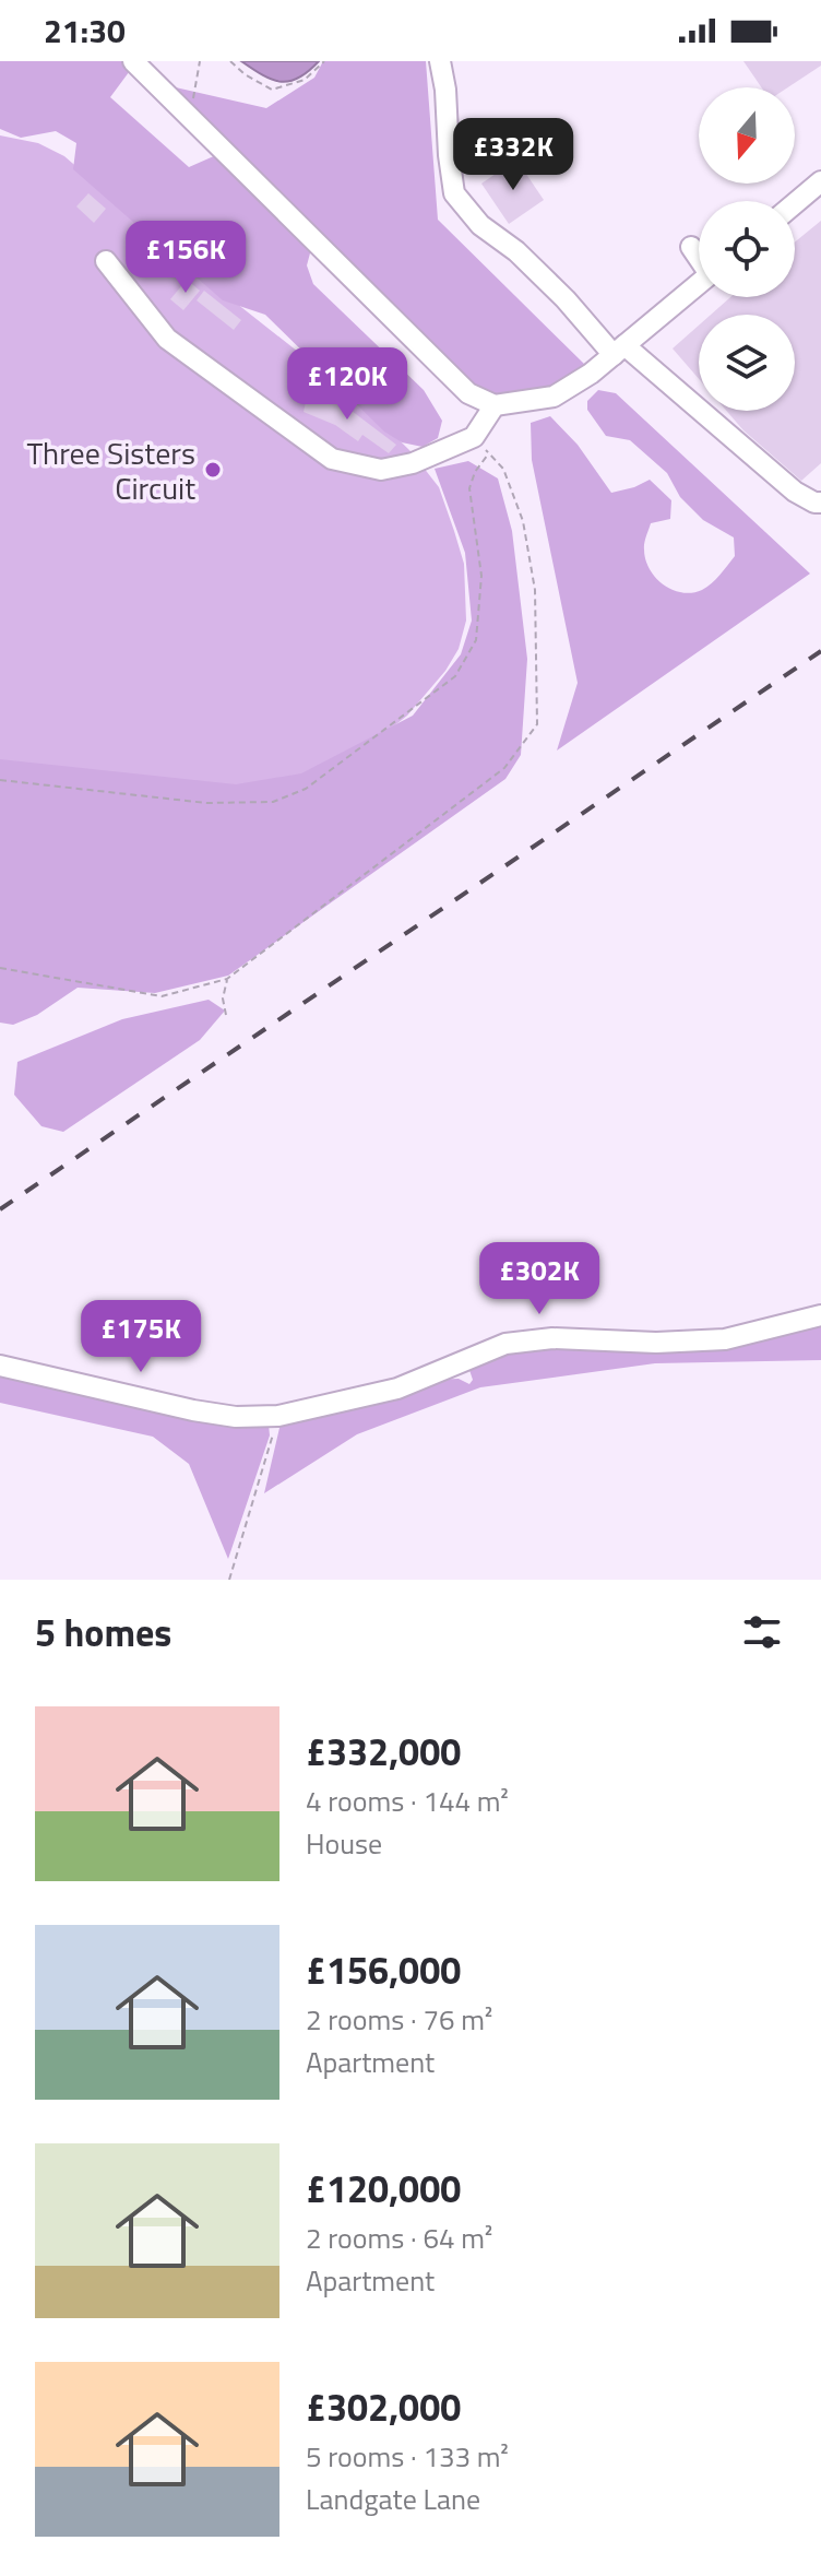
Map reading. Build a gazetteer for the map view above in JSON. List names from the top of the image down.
{
  "places": ["Three Sisters Circuit"],
  "north": "bottom",
  "page": {
    "status": "21:30",
    "price": [
      "£332K",
      "£156K",
      "£120K",
      "£302K",
      "£175K"
    ],
    "heading": "5 homes",
    "list": [
      {
        "name": "£332,000",
        "note": "4 rooms · 144 m² · House"
      },
      {
        "name": "£156,000",
        "note": "2 rooms · 76 m² · Apartment"
      },
      {
        "name": "£120,000",
        "note": "2 rooms · 64 m² · Apartment"
      },
      {
        "name": "£302,000",
        "note": "5 rooms · 133 m² · Landgate Lane"
      }
    ]
  }
}
